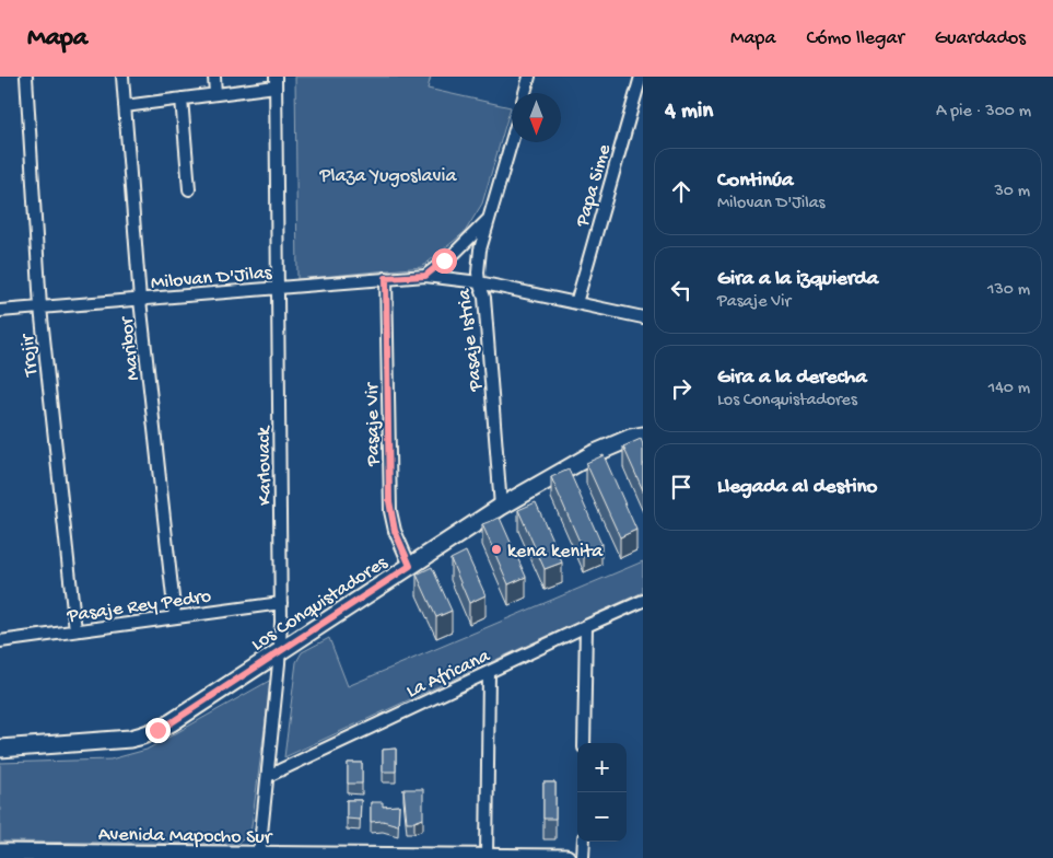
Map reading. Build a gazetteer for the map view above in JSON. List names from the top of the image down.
{
  "streets": {
    "street": [
      "Papa Sime",
      "Milovan D'Jilas",
      "Pasaje Istria",
      "Maribor",
      "Trojir",
      "Pasaje Vir",
      "Karlovack",
      "Los Conquistadores",
      "Pasaje Rey Pedro",
      "La Africana",
      "Avenida Mapocho Sur"
    ]
  },
  "crossings": [
    ["Papa Sime", "Milovan D'Jilas"],
    ["Milovan D'Jilas", "Pasaje Istria"],
    ["Milovan D'Jilas", "Maribor"],
    ["Milovan D'Jilas", "Trojir"],
    ["Milovan D'Jilas", "Pasaje Vir"],
    ["Milovan D'Jilas", "Karlovack"],
    ["Pasaje Istria", "Los Conquistadores"],
    ["Maribor", "Pasaje Rey Pedro"],
    ["Trojir", "Pasaje Rey Pedro"],
    ["Pasaje Vir", "Los Conquistadores"],
    ["Karlovack", "Los Conquistadores"],
    ["Karlovack", "Pasaje Rey Pedro"],
    ["Karlovack", "La Africana"],
    ["Karlovack", "Avenida Mapocho Sur"]
  ],
  "parks": ["Plaza Yugoslavia"],
  "places": ["kena kenita"],
  "north": "bottom",
  "page": {
    "header": "Mapa",
    "nav": ["Mapa", "Cómo llegar", "Guardados"],
    "heading": ["4 min", "A pie · 300 m"],
    "list": [
      ["Continúa", "Milovan D'Jilas", "30 m"],
      ["Gira a la izquierda", "Pasaje Vir", "130 m"],
      ["Gira a la derecha", "Los Conquistadores", "140 m"],
      "Llegada al destino"
    ],
    "map_buttons": ["+", "−"]
  }
}
